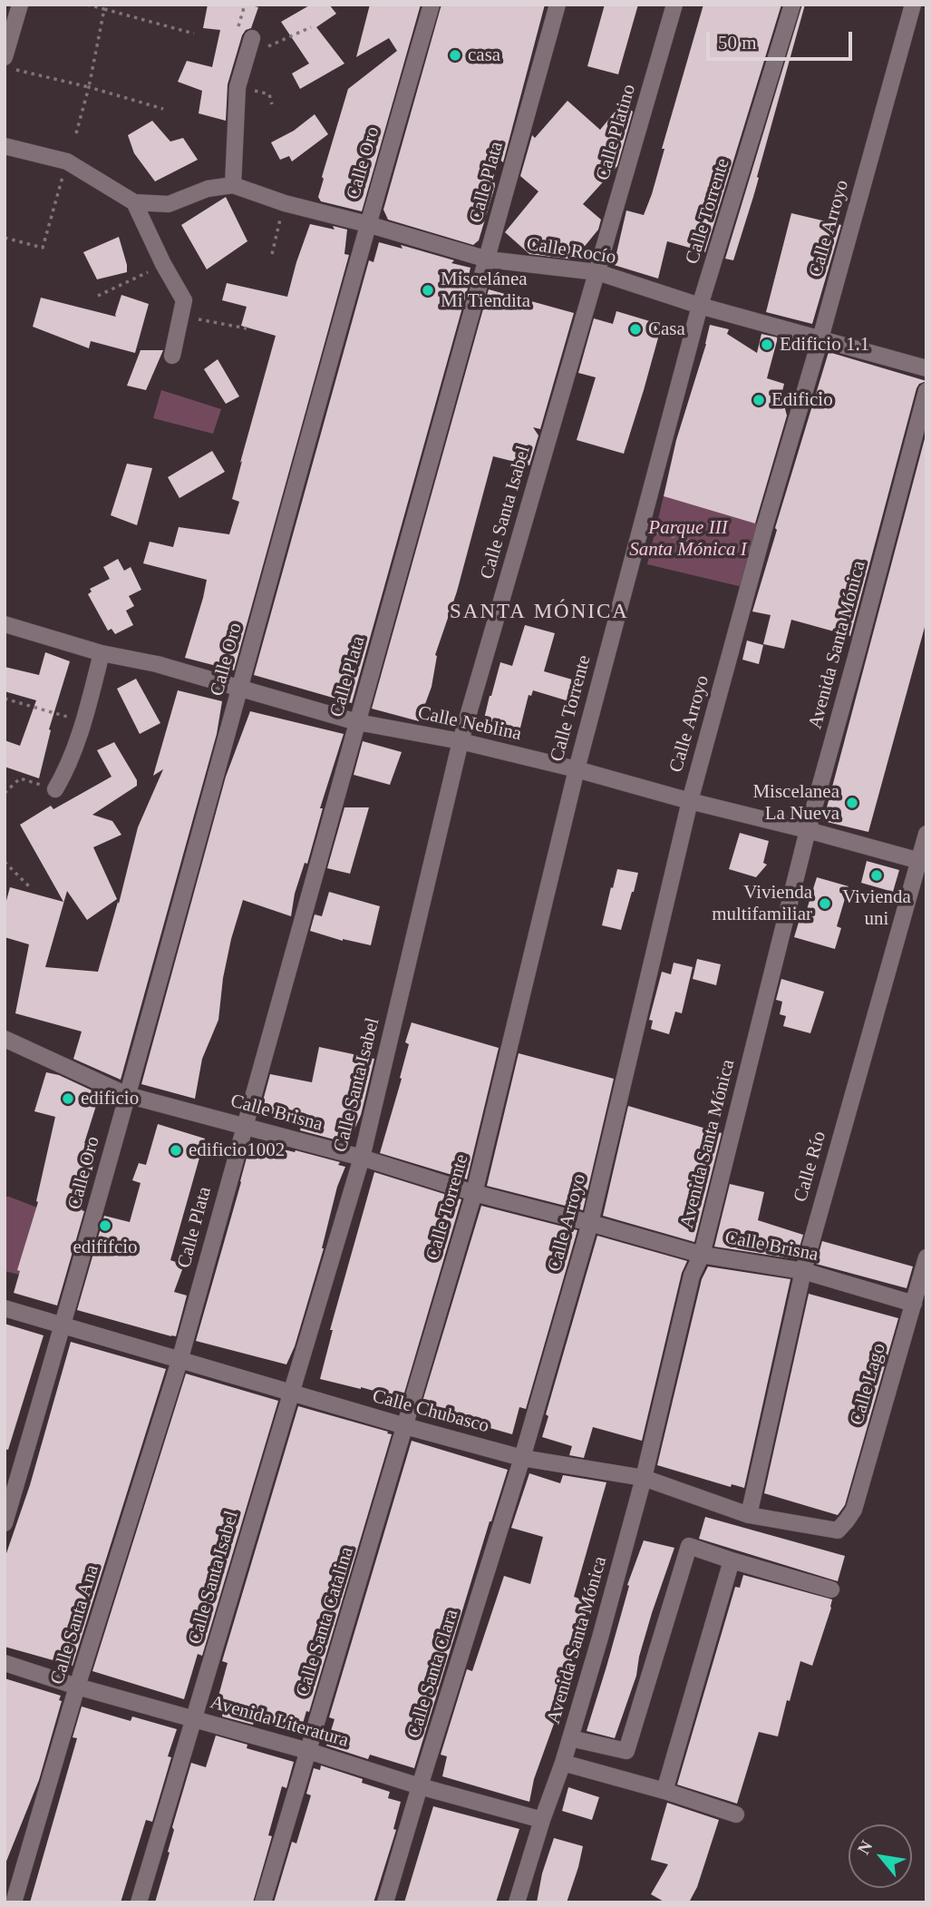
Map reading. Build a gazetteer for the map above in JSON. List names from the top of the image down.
{
  "streets": {
    "street": [
      "Calle Platino",
      "Calle Oro",
      "Calle Plata",
      "Calle Torrente",
      "Calle Arroyo",
      "Calle Rocío",
      "Calle Santa Isabel",
      "Avenida Santa Mónica",
      "Calle Neblina",
      "Calle Brisna",
      "Calle Río",
      "Calle Lago",
      "Calle Chubasco",
      "Calle Santa Catalina",
      "Calle Santa Ana",
      "Calle Santa Clara",
      "Avenida Literatura"
    ]
  },
  "crossings": [
    ["Calle Platino", "Calle Rocío"],
    ["Calle Platino", "Calle Santa Isabel"],
    ["Calle Oro", "Calle Rocío"],
    ["Calle Oro", "Calle Neblina"],
    ["Calle Oro", "Calle Brisna"],
    ["Calle Oro", "Calle Chubasco"],
    ["Calle Plata", "Calle Rocío"],
    ["Calle Plata", "Calle Neblina"],
    ["Calle Plata", "Calle Brisna"],
    ["Calle Plata", "Calle Chubasco"],
    ["Calle Plata", "Calle Santa Ana"],
    ["Calle Torrente", "Calle Rocío"],
    ["Calle Torrente", "Calle Neblina"],
    ["Calle Torrente", "Calle Brisna"],
    ["Calle Torrente", "Calle Chubasco"],
    ["Calle Torrente", "Calle Santa Catalina"],
    ["Calle Arroyo", "Calle Rocío"],
    ["Calle Arroyo", "Calle Neblina"],
    ["Calle Arroyo", "Calle Brisna"],
    ["Calle Arroyo", "Calle Chubasco"],
    ["Calle Arroyo", "Calle Santa Clara"],
    ["Calle Rocío", "Calle Santa Isabel"],
    ["Calle Santa Isabel", "Calle Neblina"],
    ["Calle Santa Isabel", "Calle Brisna"],
    ["Calle Santa Isabel", "Calle Chubasco"],
    ["Calle Santa Isabel", "Avenida Literatura"],
    ["Avenida Santa Mónica", "Calle Neblina"],
    ["Avenida Santa Mónica", "Calle Brisna"],
    ["Avenida Santa Mónica", "Calle Chubasco"],
    ["Avenida Santa Mónica", "Avenida Literatura"],
    ["Calle Neblina", "Calle Río"],
    ["Calle Brisna", "Calle Río"],
    ["Calle Brisna", "Calle Lago"],
    ["Calle Río", "Calle Chubasco"],
    ["Calle Lago", "Calle Chubasco"],
    ["Calle Chubasco", "Calle Santa Catalina"],
    ["Calle Chubasco", "Calle Santa Ana"],
    ["Calle Chubasco", "Calle Santa Clara"],
    ["Calle Santa Catalina", "Avenida Literatura"],
    ["Calle Santa Ana", "Avenida Literatura"],
    ["Calle Santa Clara", "Avenida Literatura"]
  ],
  "districts": ["SANTA MÓNICA"],
  "parks": ["Parque III Santa Mónica I"],
  "places": [
    "casa",
    "Miscelánea Mi Tiendita",
    "Casa",
    "Edificio 1.1",
    "Edificio",
    "Miscelanea La Nueva",
    "Vivienda uni",
    "Vivienda multifamiliar",
    "edificio",
    "edificio1002",
    "edififcio"
  ],
  "scale_bar": "50 m",
  "north": "top left"
}
